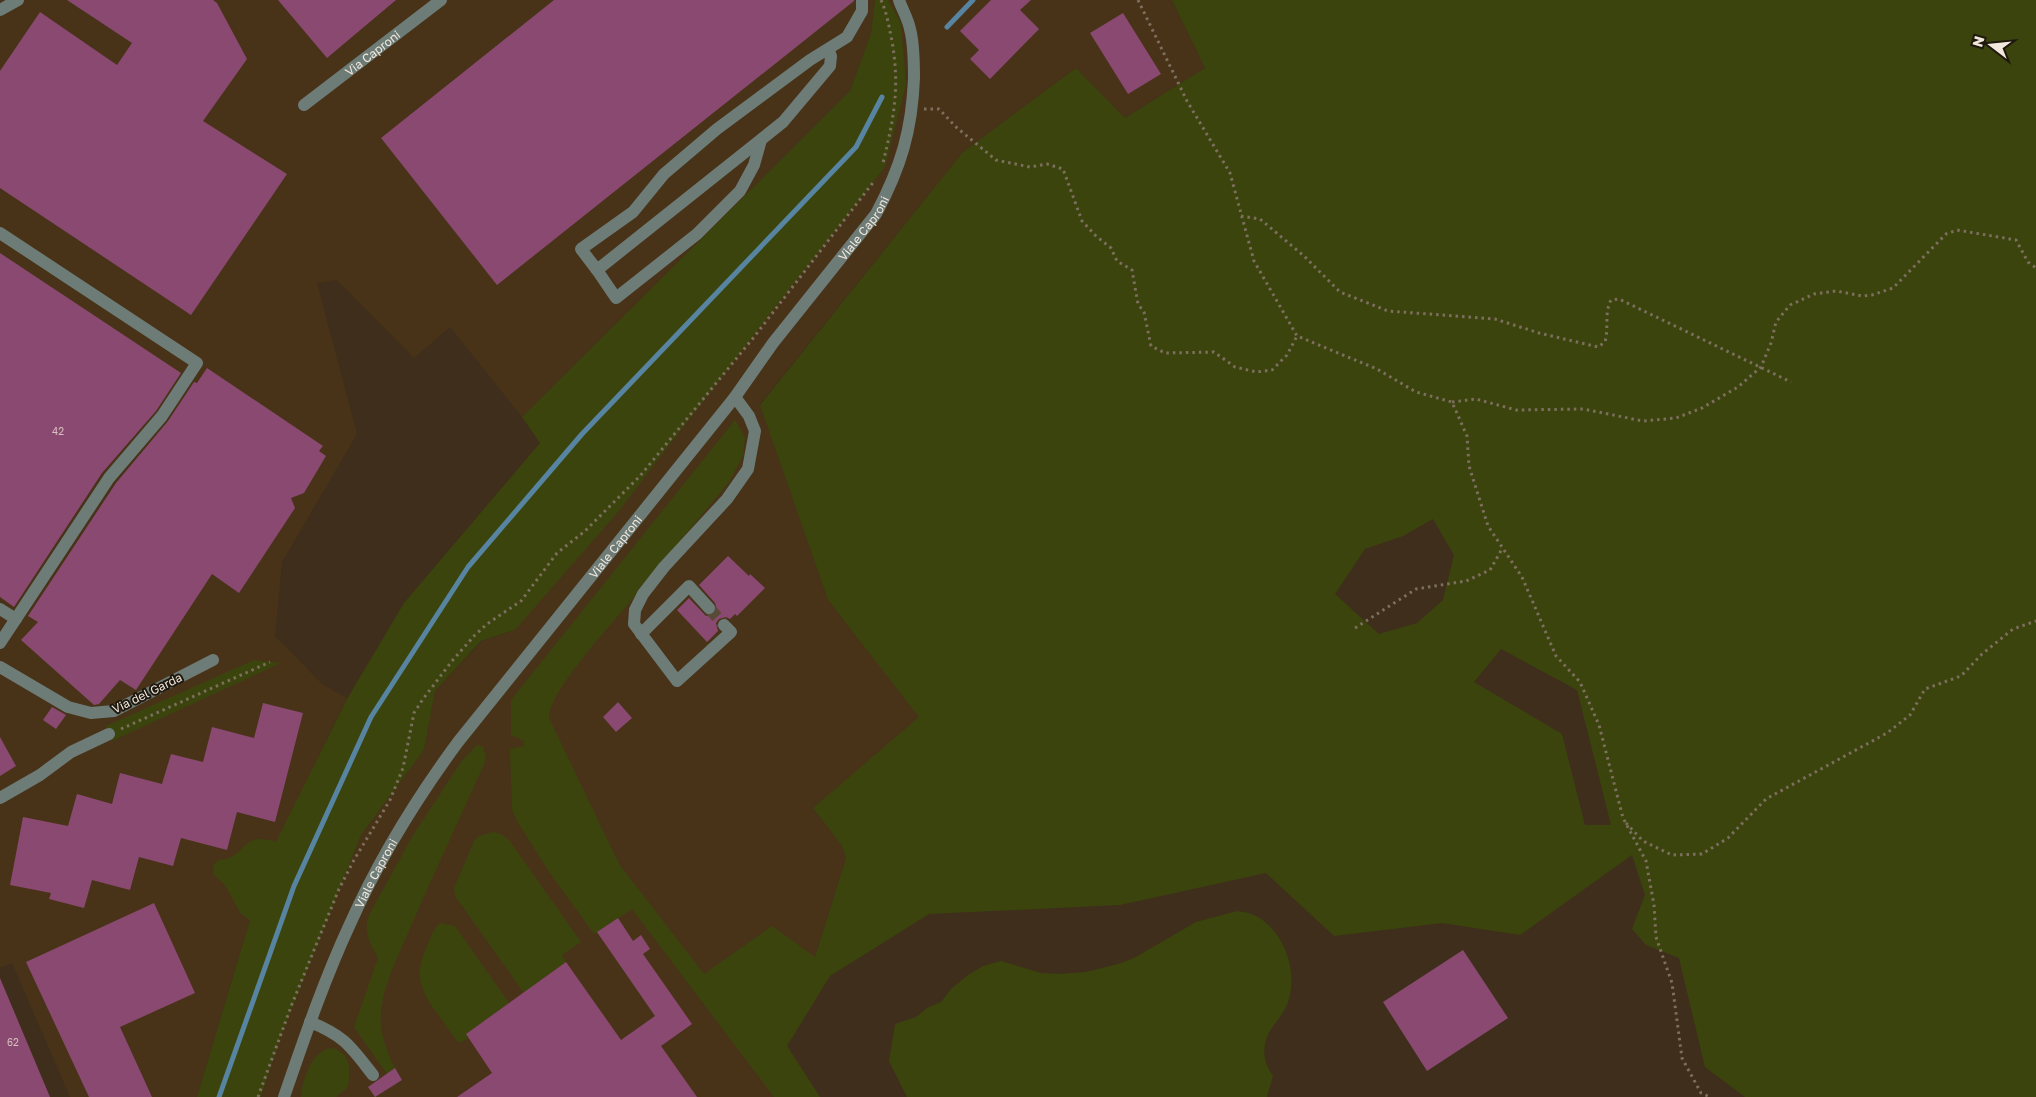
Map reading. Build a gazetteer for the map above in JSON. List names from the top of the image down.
{
  "streets": {
    "street": ["Via Caproni", "Viale Caproni", "Via del Garda"]
  },
  "house_numbers": ["42", "62"],
  "north": "left"
}
